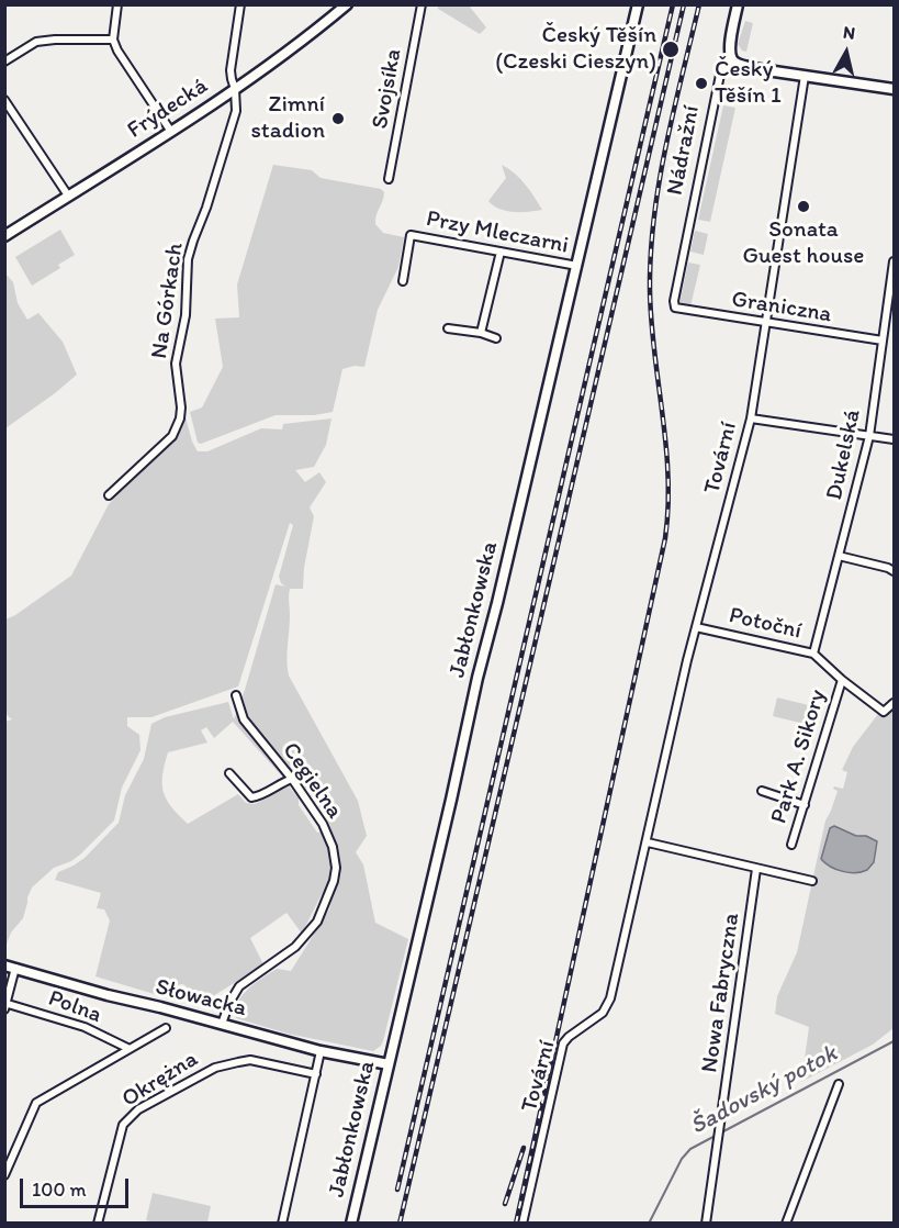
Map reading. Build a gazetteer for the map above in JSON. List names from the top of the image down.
{
  "streets": {
    "main road": [
      "Frýdecká",
      "Nádražní",
      "Jabłonkowska",
      "Słowacka"
    ],
    "street": [
      "Svojsíka",
      "Przy Mleczarni",
      "Na Górkach",
      "Graniczna",
      "Dukelská",
      "Tovární",
      "Potoční",
      "Park A. Sikory",
      "Cegielna",
      "Nowa Fabryczna",
      "Polna",
      "Okrężna"
    ]
  },
  "crossings": [
    ["Frýdecká", "Na Górkach"],
    ["Nádražní", "Graniczna"],
    ["Przy Mleczarni", "Jabłonkowska"],
    ["Graniczna", "Dukelská"],
    ["Graniczna", "Tovární"],
    ["Dukelská", "Potoční"],
    ["Tovární", "Potoční"],
    ["Jabłonkowska", "Słowacka"],
    ["Potoční", "Park A. Sikory"],
    ["Cegielna", "Słowacka"]
  ],
  "water": ["Šadovský potok"],
  "places": [
    "Český Těšín (Czeski Cieszyn)",
    "Český Těšín 1",
    "Zimní stadion",
    "Sonata Guest house"
  ],
  "scale_bar": "100 m",
  "north": "top"
}
